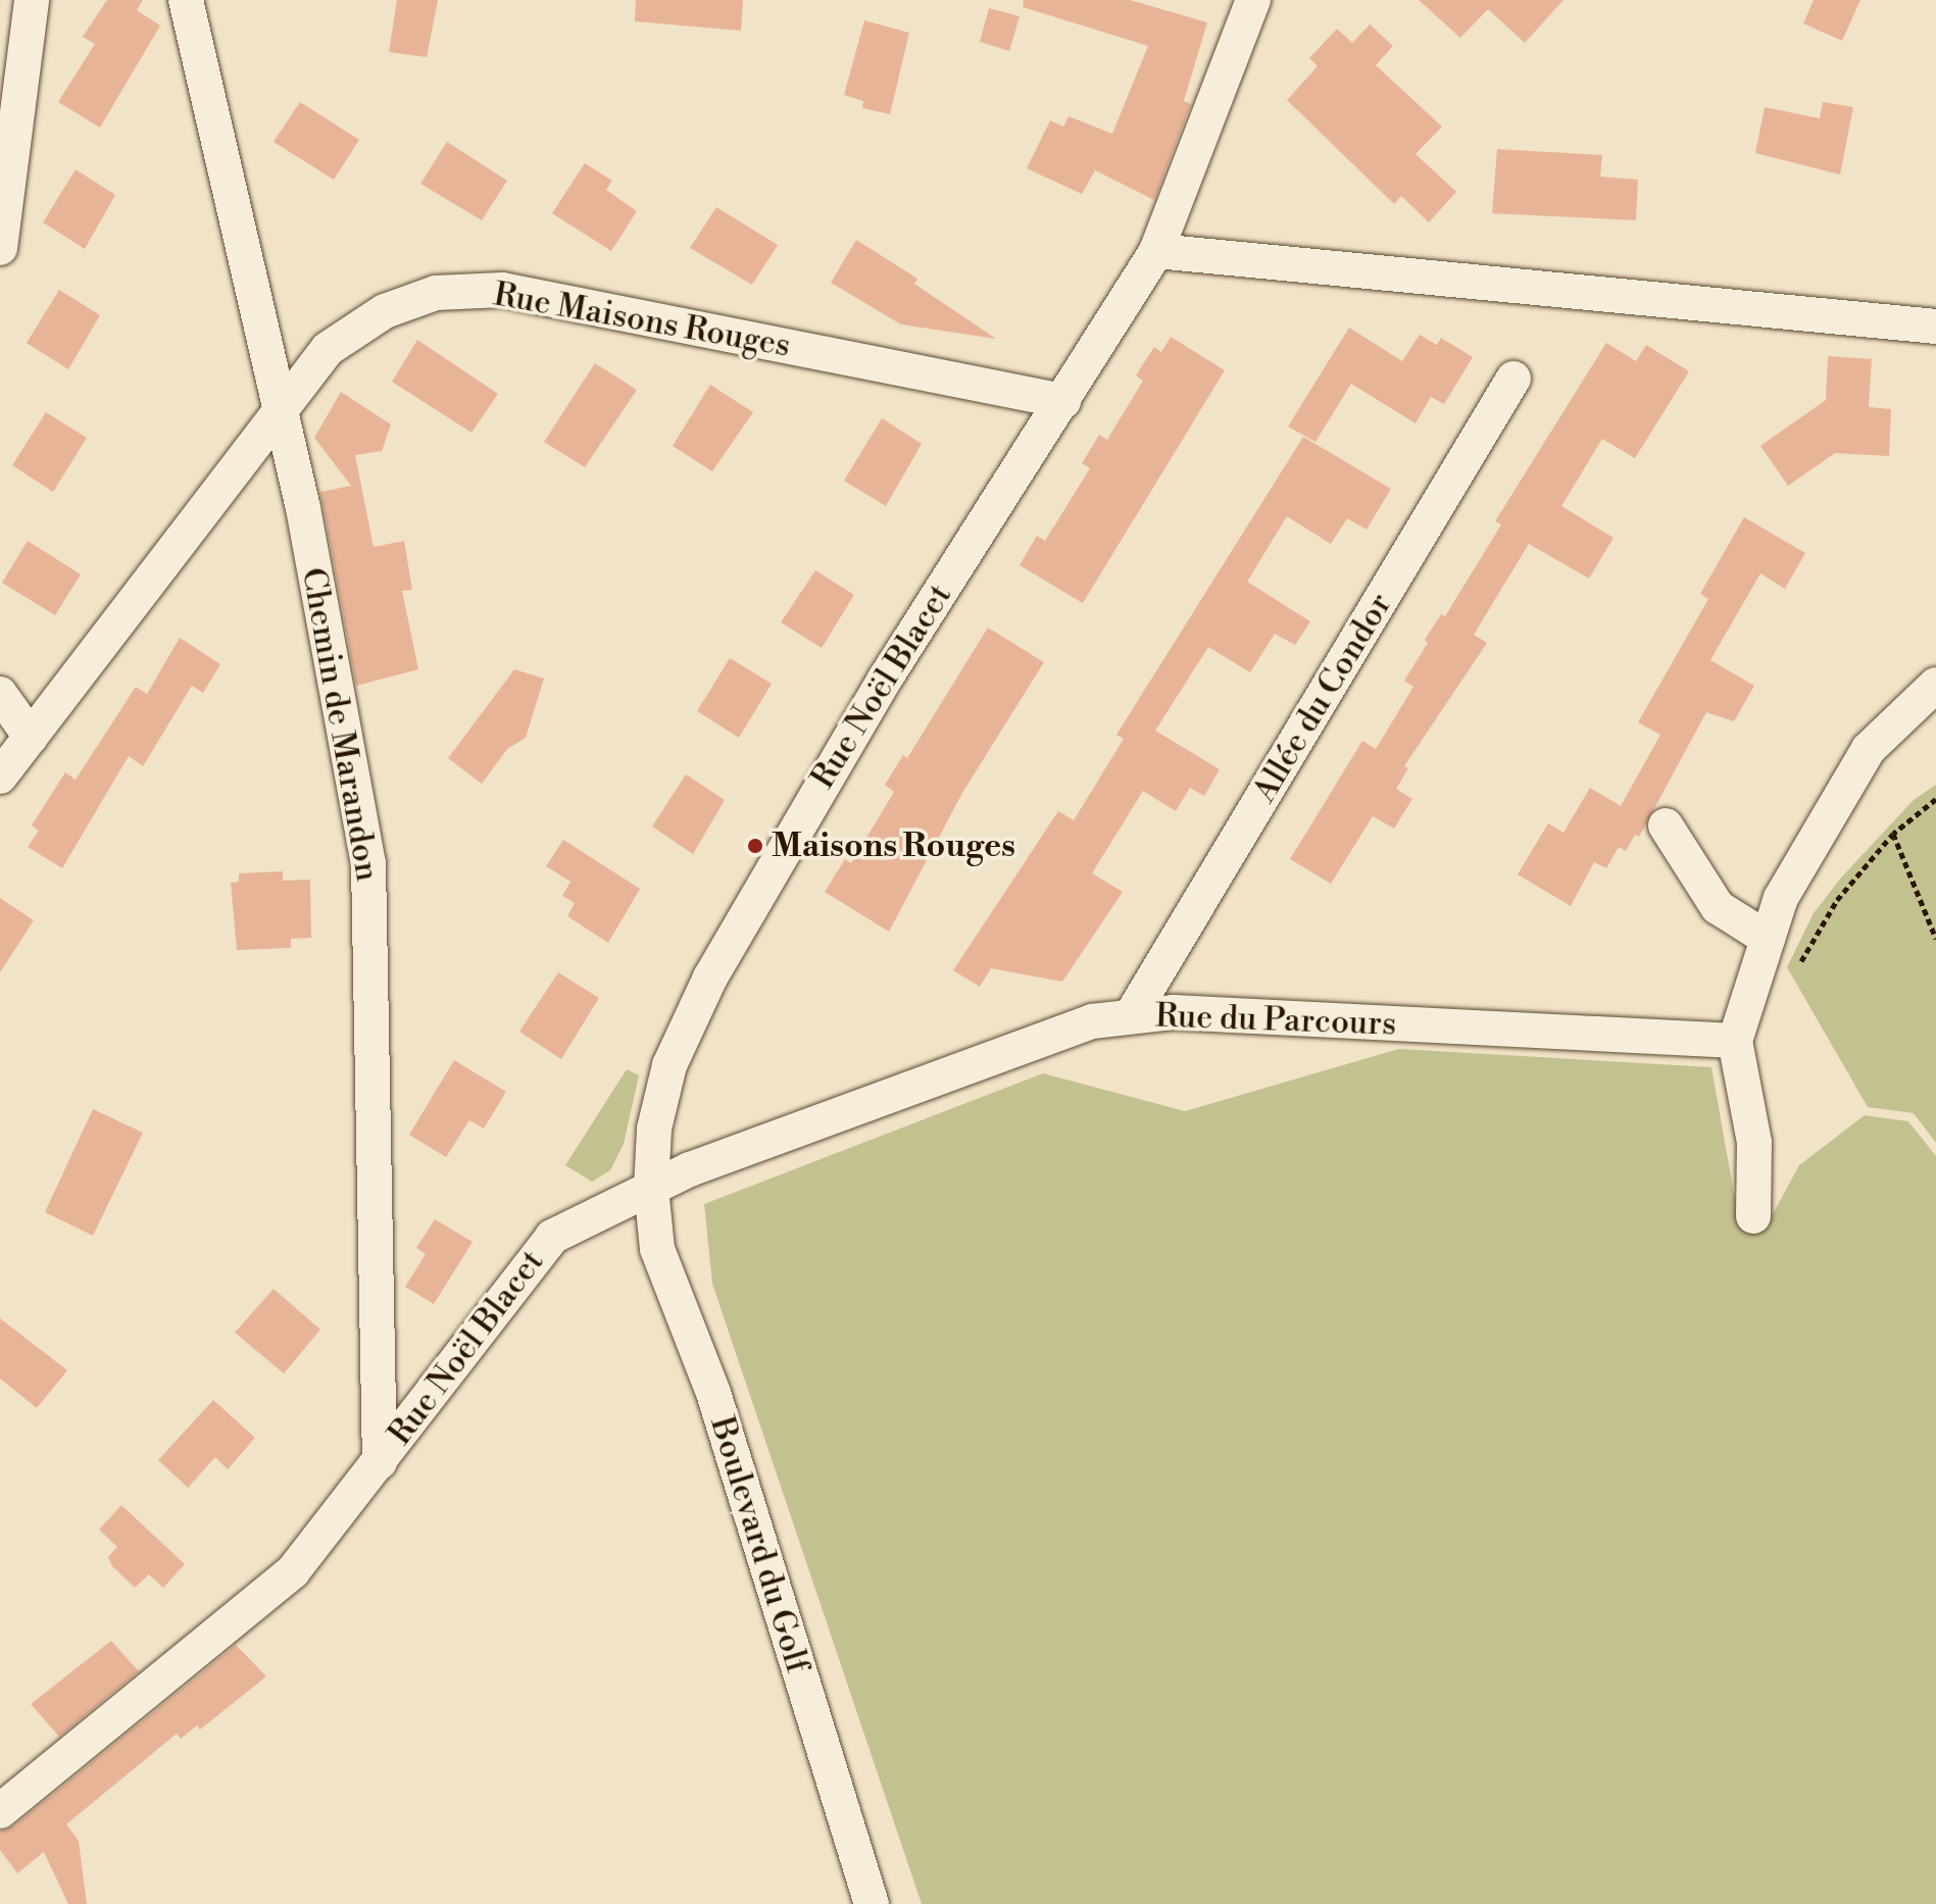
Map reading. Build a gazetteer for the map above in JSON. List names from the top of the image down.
{
  "streets": {
    "street": [
      "Rue Maisons Rouges",
      "Rue Noël Blacet",
      "Allée du Condor",
      "Chemin de Marandon",
      "Rue du Parcours",
      "Boulevard du Golf"
    ]
  },
  "crossings": [
    ["Rue Maisons Rouges", "Rue Noël Blacet"],
    ["Rue Maisons Rouges", "Chemin de Marandon"],
    ["Rue Noël Blacet", "Chemin de Marandon"],
    ["Rue Noël Blacet", "Rue du Parcours"],
    ["Rue Noël Blacet", "Boulevard du Golf"],
    ["Allée du Condor", "Rue du Parcours"],
    ["Rue du Parcours", "Boulevard du Golf"]
  ],
  "places": ["Maisons Rouges"]
}
